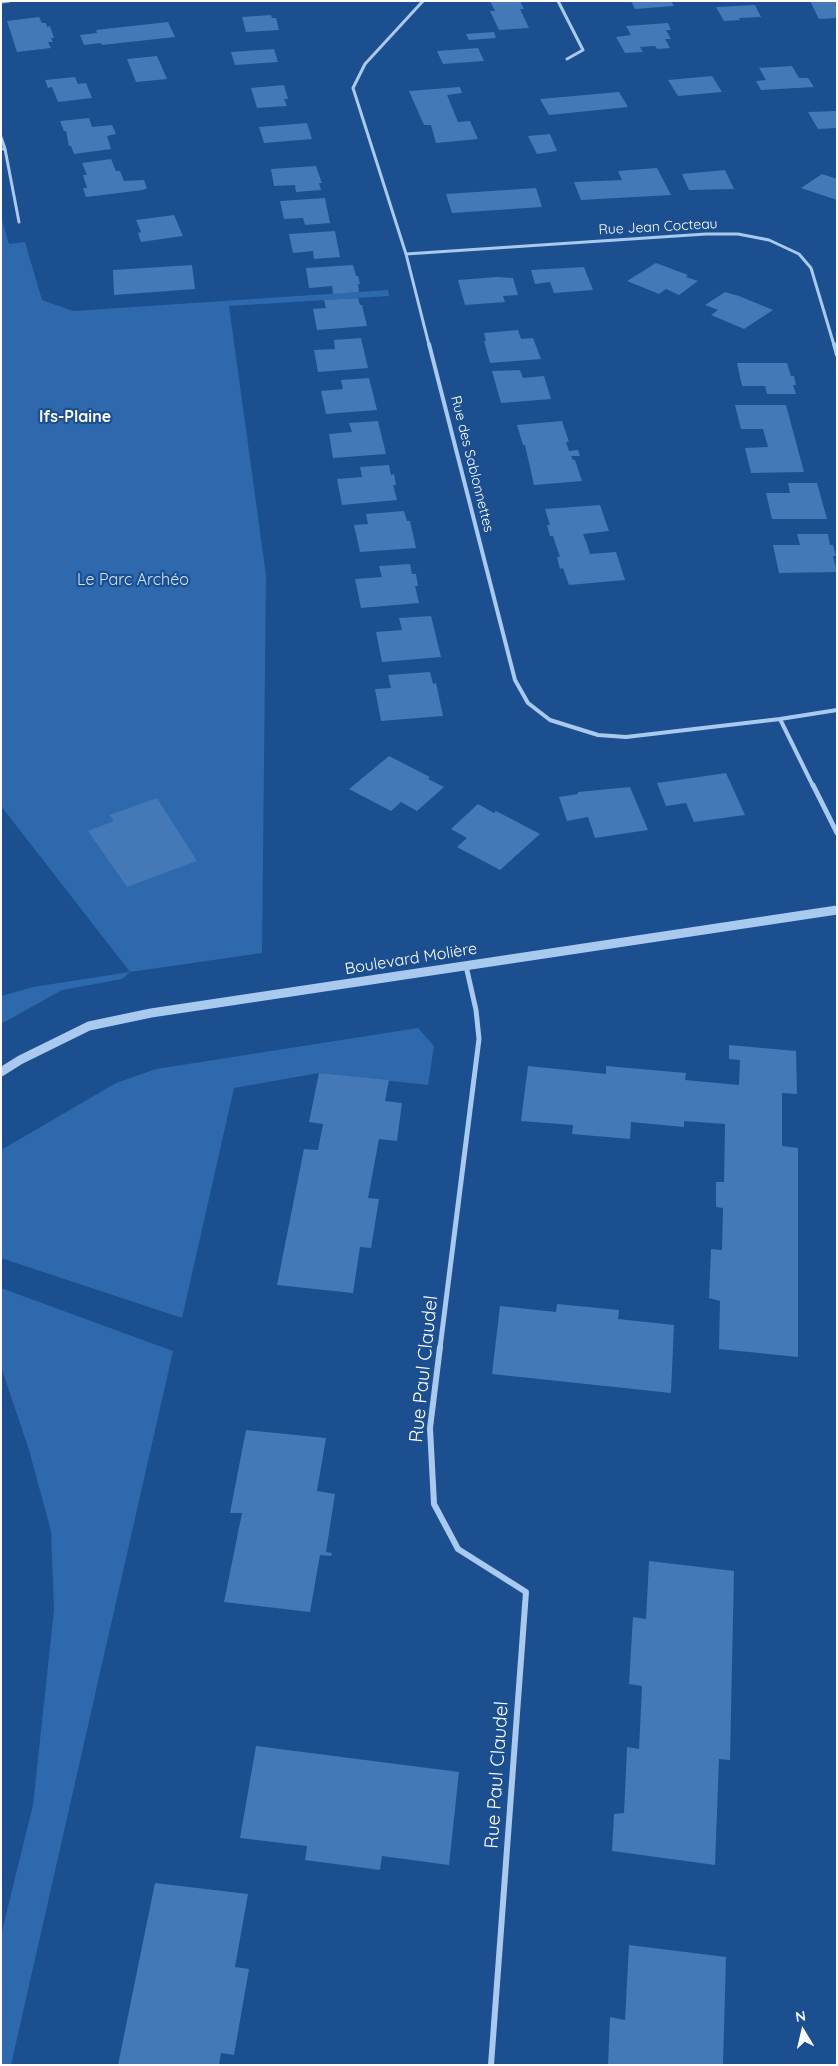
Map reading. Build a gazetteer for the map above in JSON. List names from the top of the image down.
{
  "streets": {
    "street": [
      "Rue Jean Cocteau",
      "Rue des Sablonnettes",
      "Boulevard Molière",
      "Rue Paul Claudel"
    ]
  },
  "crossings": [
    ["Rue Jean Cocteau", "Rue des Sablonnettes"],
    ["Boulevard Molière", "Rue Paul Claudel"]
  ],
  "districts": ["Ifs-Plaine"],
  "parks": ["Le Parc Archéo"],
  "north": "top"
}
